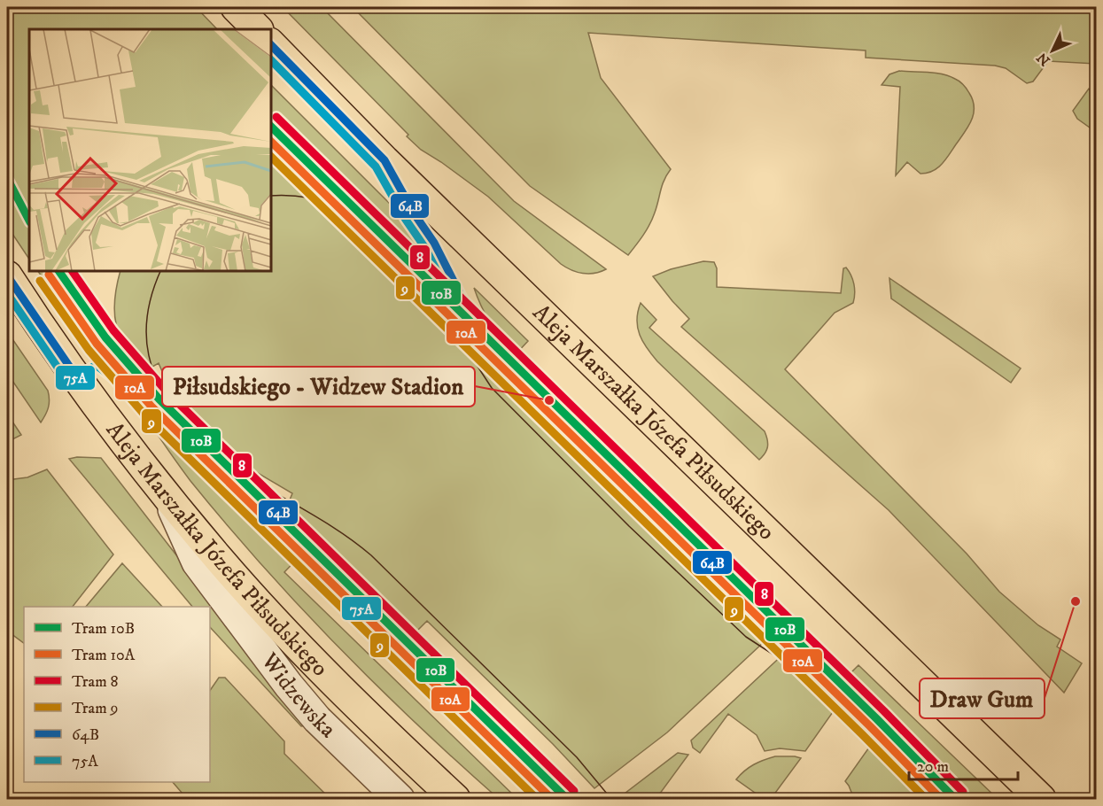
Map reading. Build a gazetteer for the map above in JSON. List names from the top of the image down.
{
  "streets": {
    "main road": ["Aleja Marszałka Józefa Piłsudskiego"],
    "street": ["Widzewska"]
  },
  "crossings": [
    ["Aleja Marszałka Józefa Piłsudskiego", "Widzewska"]
  ],
  "places": ["Piłsudskiego - Widzew Stadion", "Draw Gum"],
  "lines": [
    "transit line 64B",
    "transit line 75A",
    "tram line 8",
    "tram line 10B",
    "tram line 10A",
    "tram line 9"
  ],
  "legend": [
    "Tram 10B",
    "Tram 10A",
    "Tram 8",
    "Tram 9",
    "64B",
    "75A"
  ],
  "scale_bar": "20 m",
  "north": "bottom left"
}
